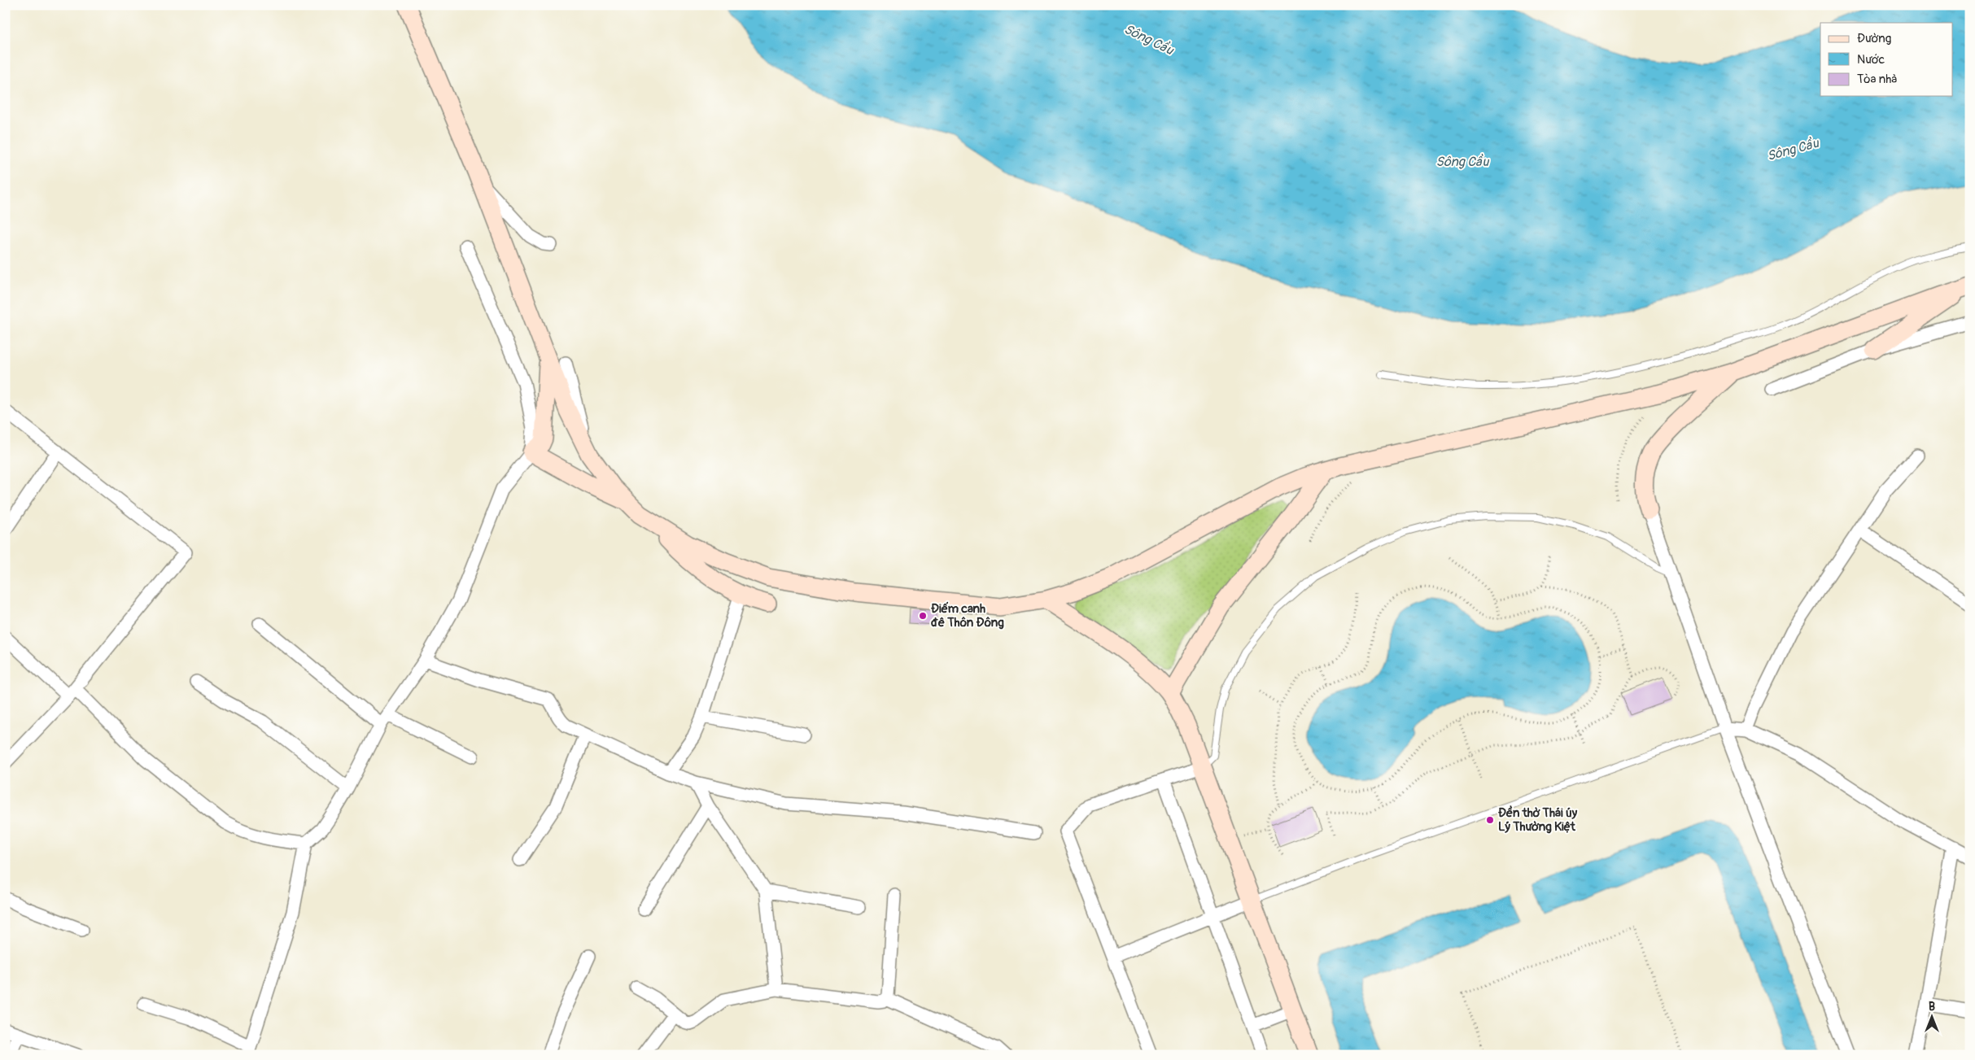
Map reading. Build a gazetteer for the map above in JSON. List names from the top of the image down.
{
  "water": ["Sông Cầu"],
  "places": ["Điếm canh đê Thôn Đông", "Đền thờ Thái úy Lý Thường Kiệt"],
  "legend": ["Đường", "Nước", "Tòa nhà"],
  "north": "top"
}
